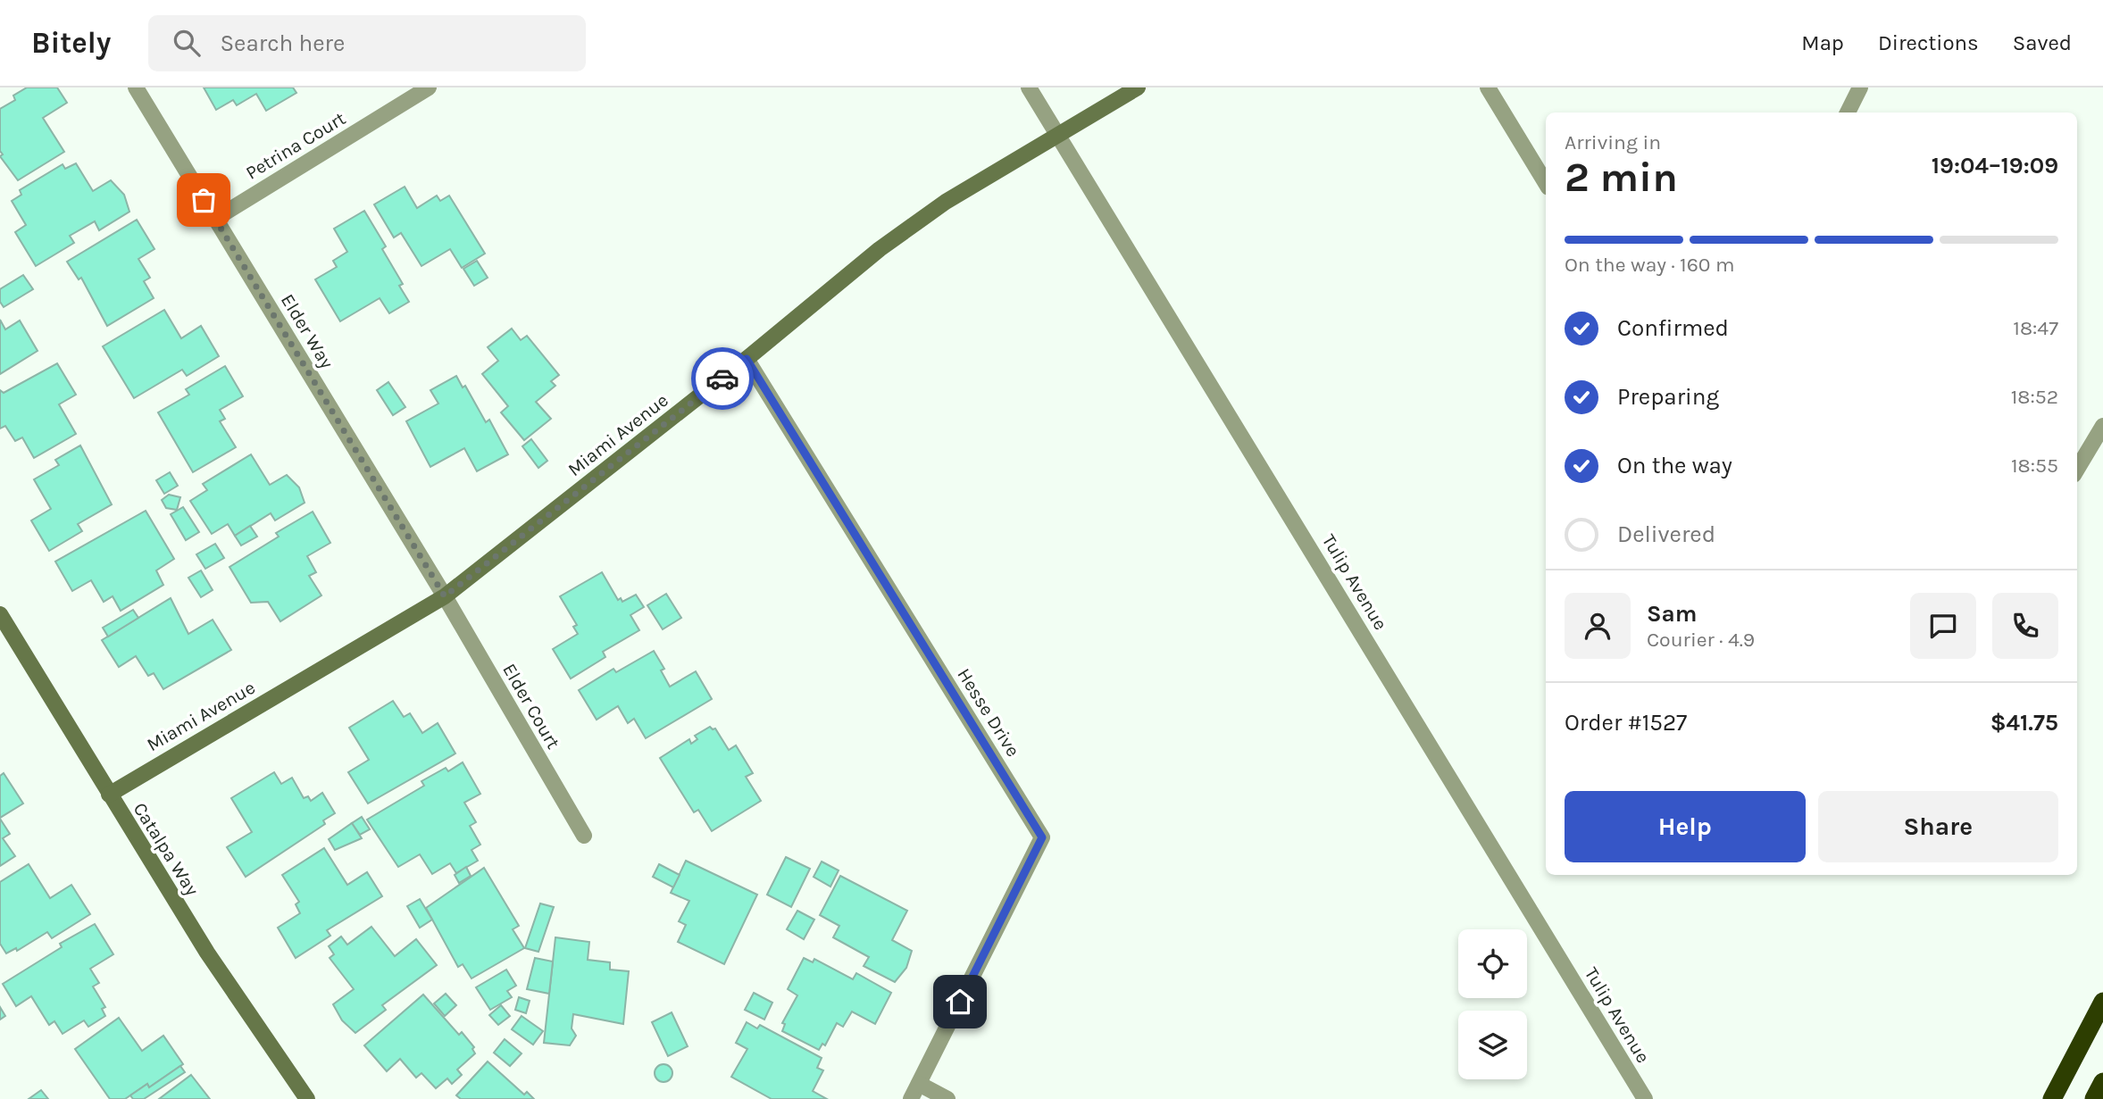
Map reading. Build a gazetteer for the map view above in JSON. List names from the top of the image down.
{
  "streets": {
    "street": [
      "Petrina Court",
      "Elder Way",
      "Miami Avenue",
      "Tulip Avenue",
      "Elder Court",
      "Hesse Drive",
      "Catalpa Way"
    ]
  },
  "crossings": [
    ["Petrina Court", "Elder Way"],
    ["Elder Way", "Miami Avenue"],
    ["Elder Way", "Elder Court"],
    ["Miami Avenue", "Tulip Avenue"],
    ["Miami Avenue", "Elder Court"],
    ["Miami Avenue", "Hesse Drive"],
    ["Miami Avenue", "Catalpa Way"]
  ],
  "page": {
    "header": "Bitely",
    "search": "Search here",
    "nav": ["Map", "Directions", "Saved"],
    "heading": ["2 min", "Arriving in", "19:04–19:09"],
    "panel": [
      "Sam",
      "Courier · 4.9",
      "Order #1527",
      "$41.75"
    ],
    "bar": "On the way · 160 m",
    "list": [
      ["Confirmed", "18:47"],
      ["Preparing", "18:52"],
      ["On the way", "18:55"],
      "Delivered"
    ],
    "buttons": ["Help", "Share"]
  }
}
